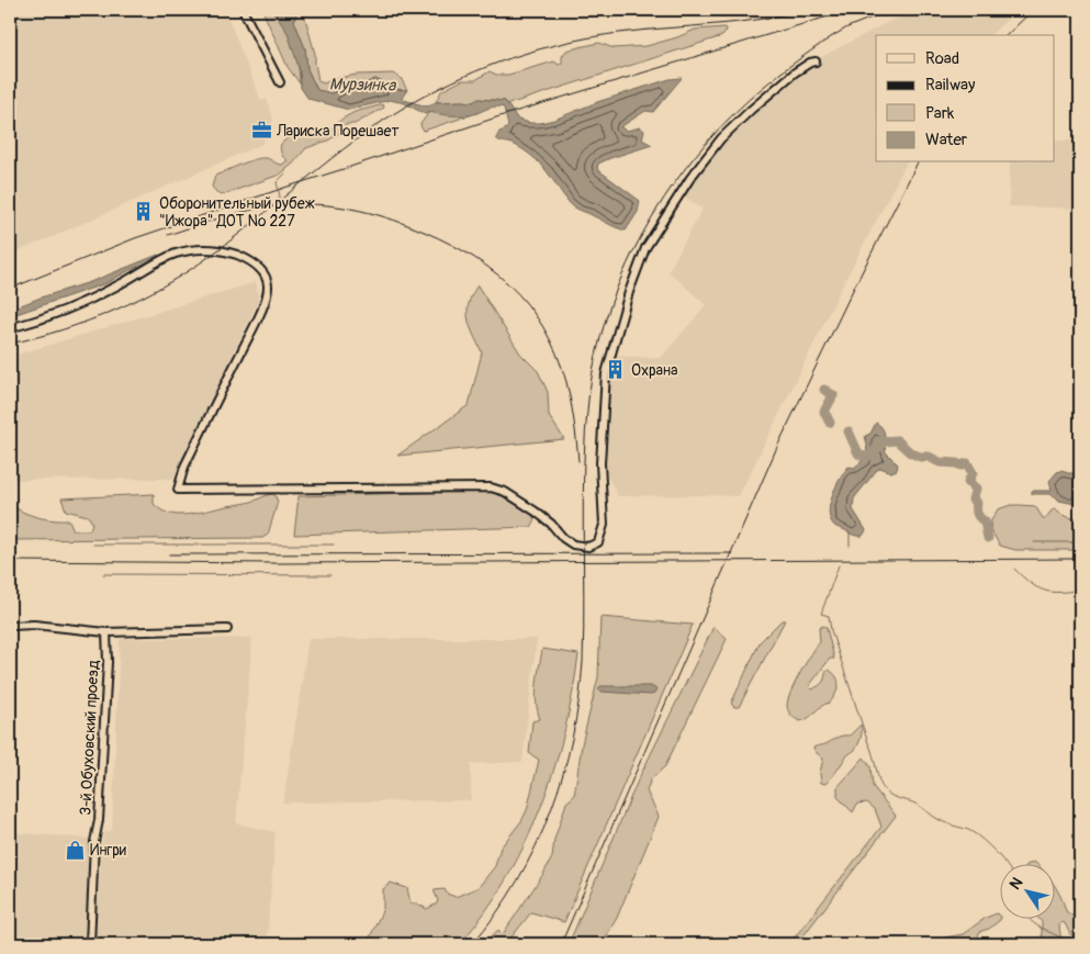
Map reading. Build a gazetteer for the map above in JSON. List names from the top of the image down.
{
  "streets": {
    "street": ["3-й Обуховский проезд"]
  },
  "water": ["Мурзинка"],
  "places": {
    "office": ["Лариска Порешает"],
    "building": ["Оборонительный рубеж \"Ижора\" ДОТ № 227", "Охрана"],
    "shop": ["Ингри"]
  },
  "legend": [
    "Road",
    "Railway",
    "Park",
    "Water"
  ],
  "north": "top left"
}
